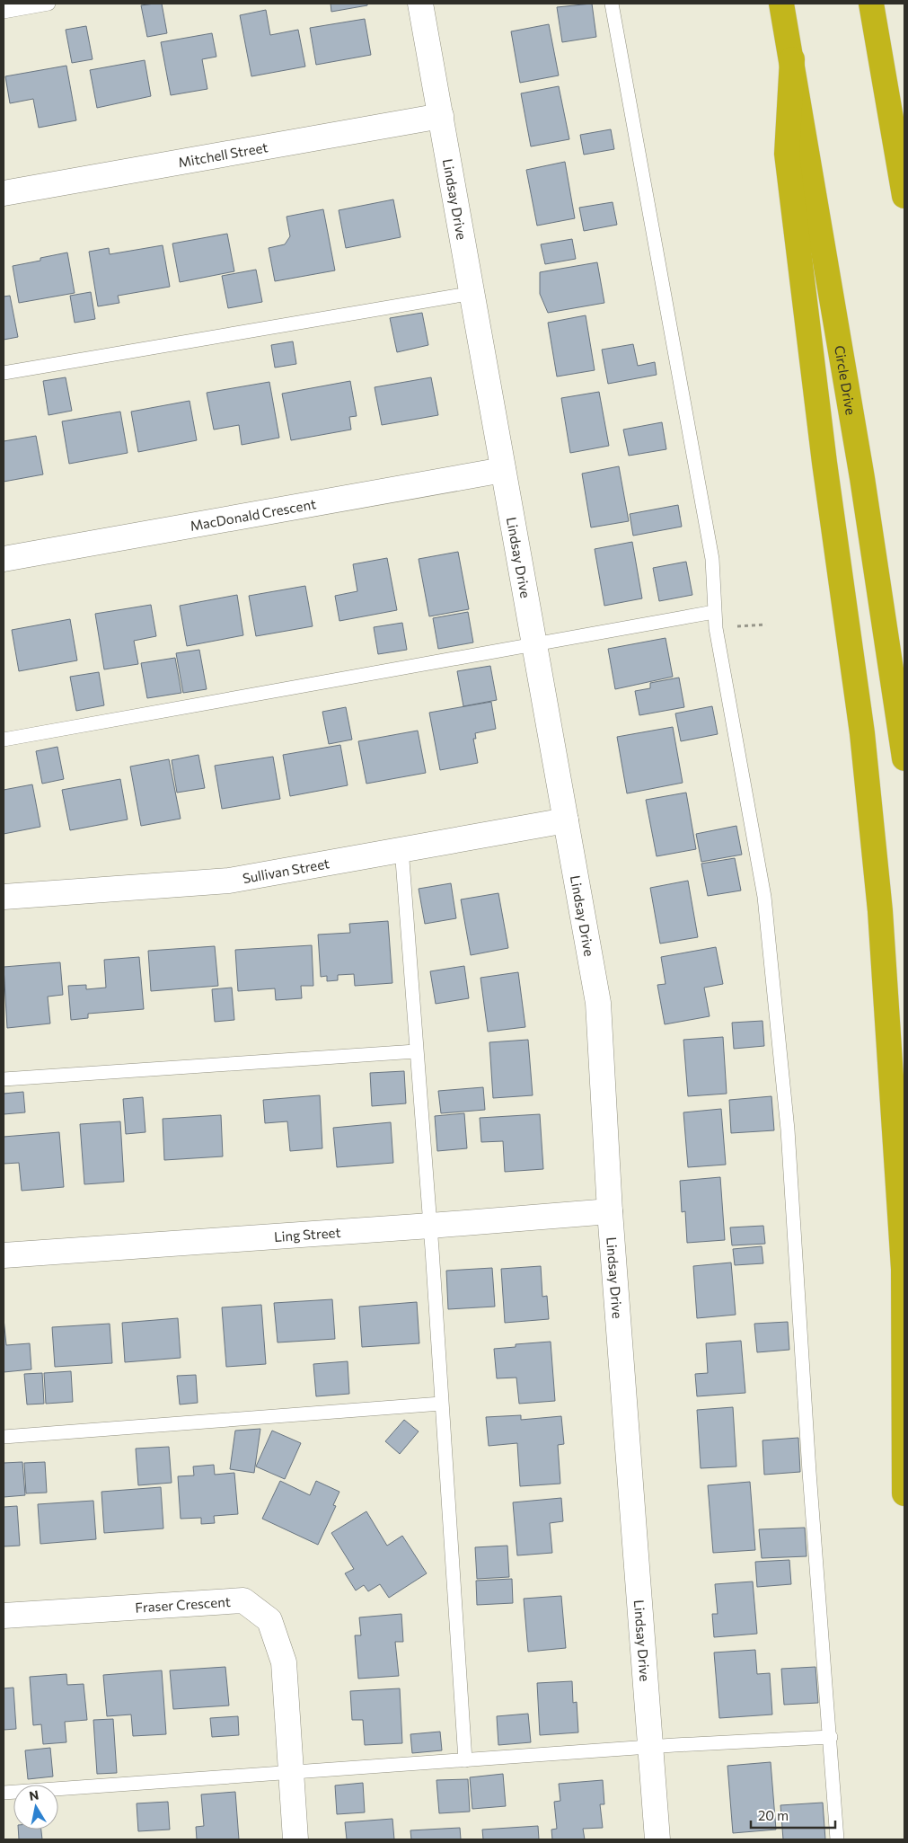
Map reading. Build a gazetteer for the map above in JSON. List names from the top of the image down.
{
  "streets": {
    "highway": ["Circle Drive"],
    "street": [
      "Mitchell Street",
      "Lindsay Drive",
      "MacDonald Crescent",
      "Sullivan Street",
      "Ling Street",
      "Fraser Crescent"
    ]
  },
  "crossings": [
    ["Mitchell Street", "Lindsay Drive"],
    ["Lindsay Drive", "MacDonald Crescent"],
    ["Lindsay Drive", "Sullivan Street"],
    ["Lindsay Drive", "Ling Street"]
  ],
  "scale_bar": "20 m",
  "north": "top"
}
